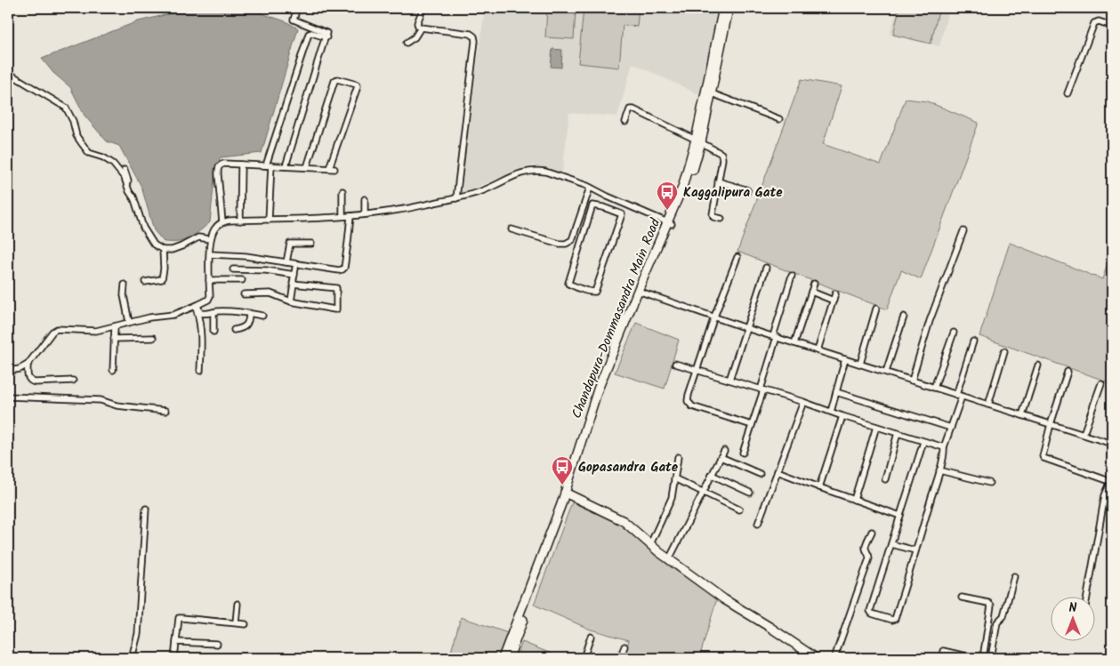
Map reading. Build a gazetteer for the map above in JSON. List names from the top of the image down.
{
  "streets": {
    "main road": ["Chandapura-Dommasandra Main Road"]
  },
  "places": {
    "bus stop": ["Kaggalipura Gate", "Gopasandra Gate"]
  },
  "north": "top"
}
